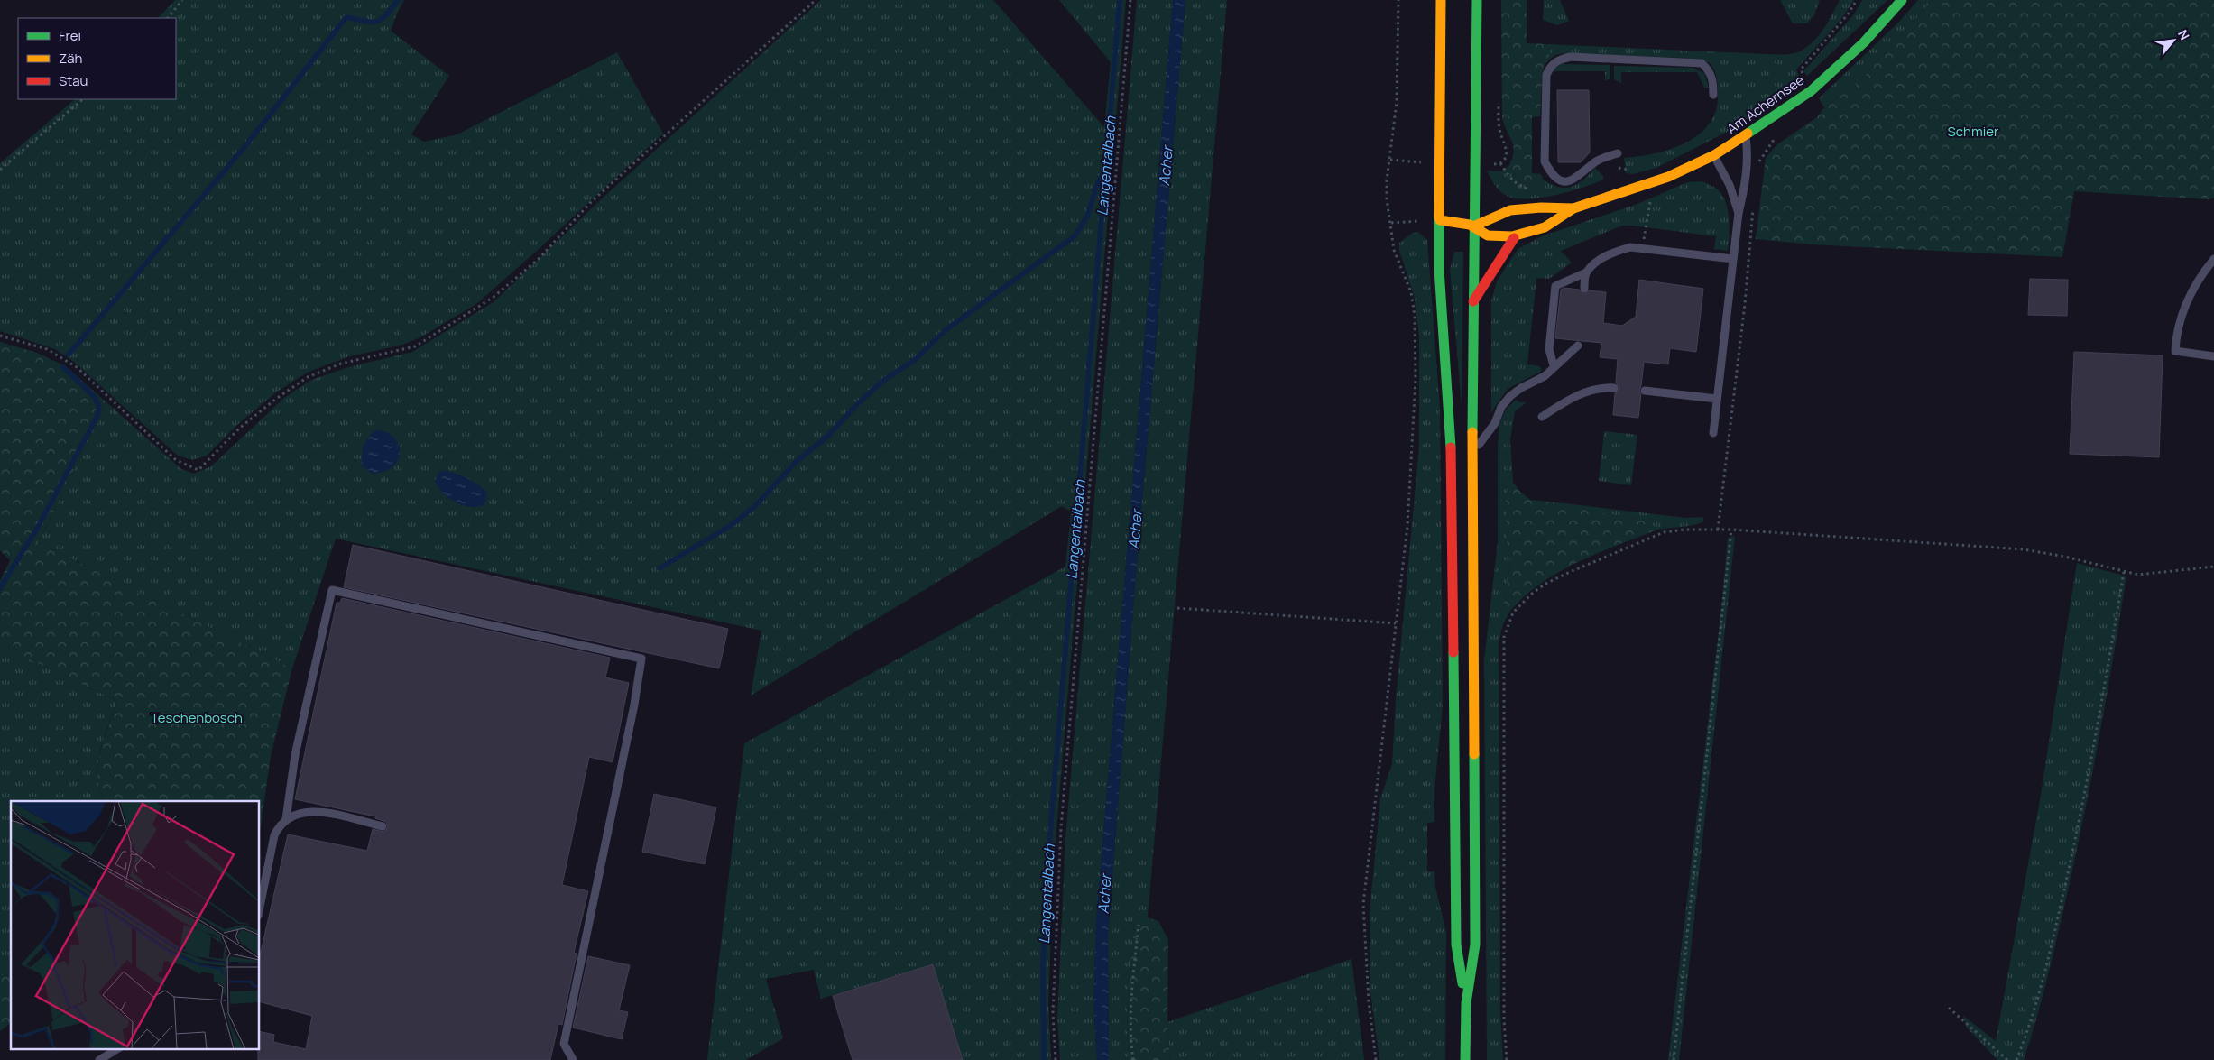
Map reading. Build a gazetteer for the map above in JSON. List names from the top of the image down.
{
  "streets": {
    "main road": ["Am Achernsee"]
  },
  "water": ["Langentalbach", "Acher"],
  "parks": ["Schmier", "Teschenbosch"],
  "legend": ["Frei", "Zäh", "Stau"],
  "north": "top right"
}
